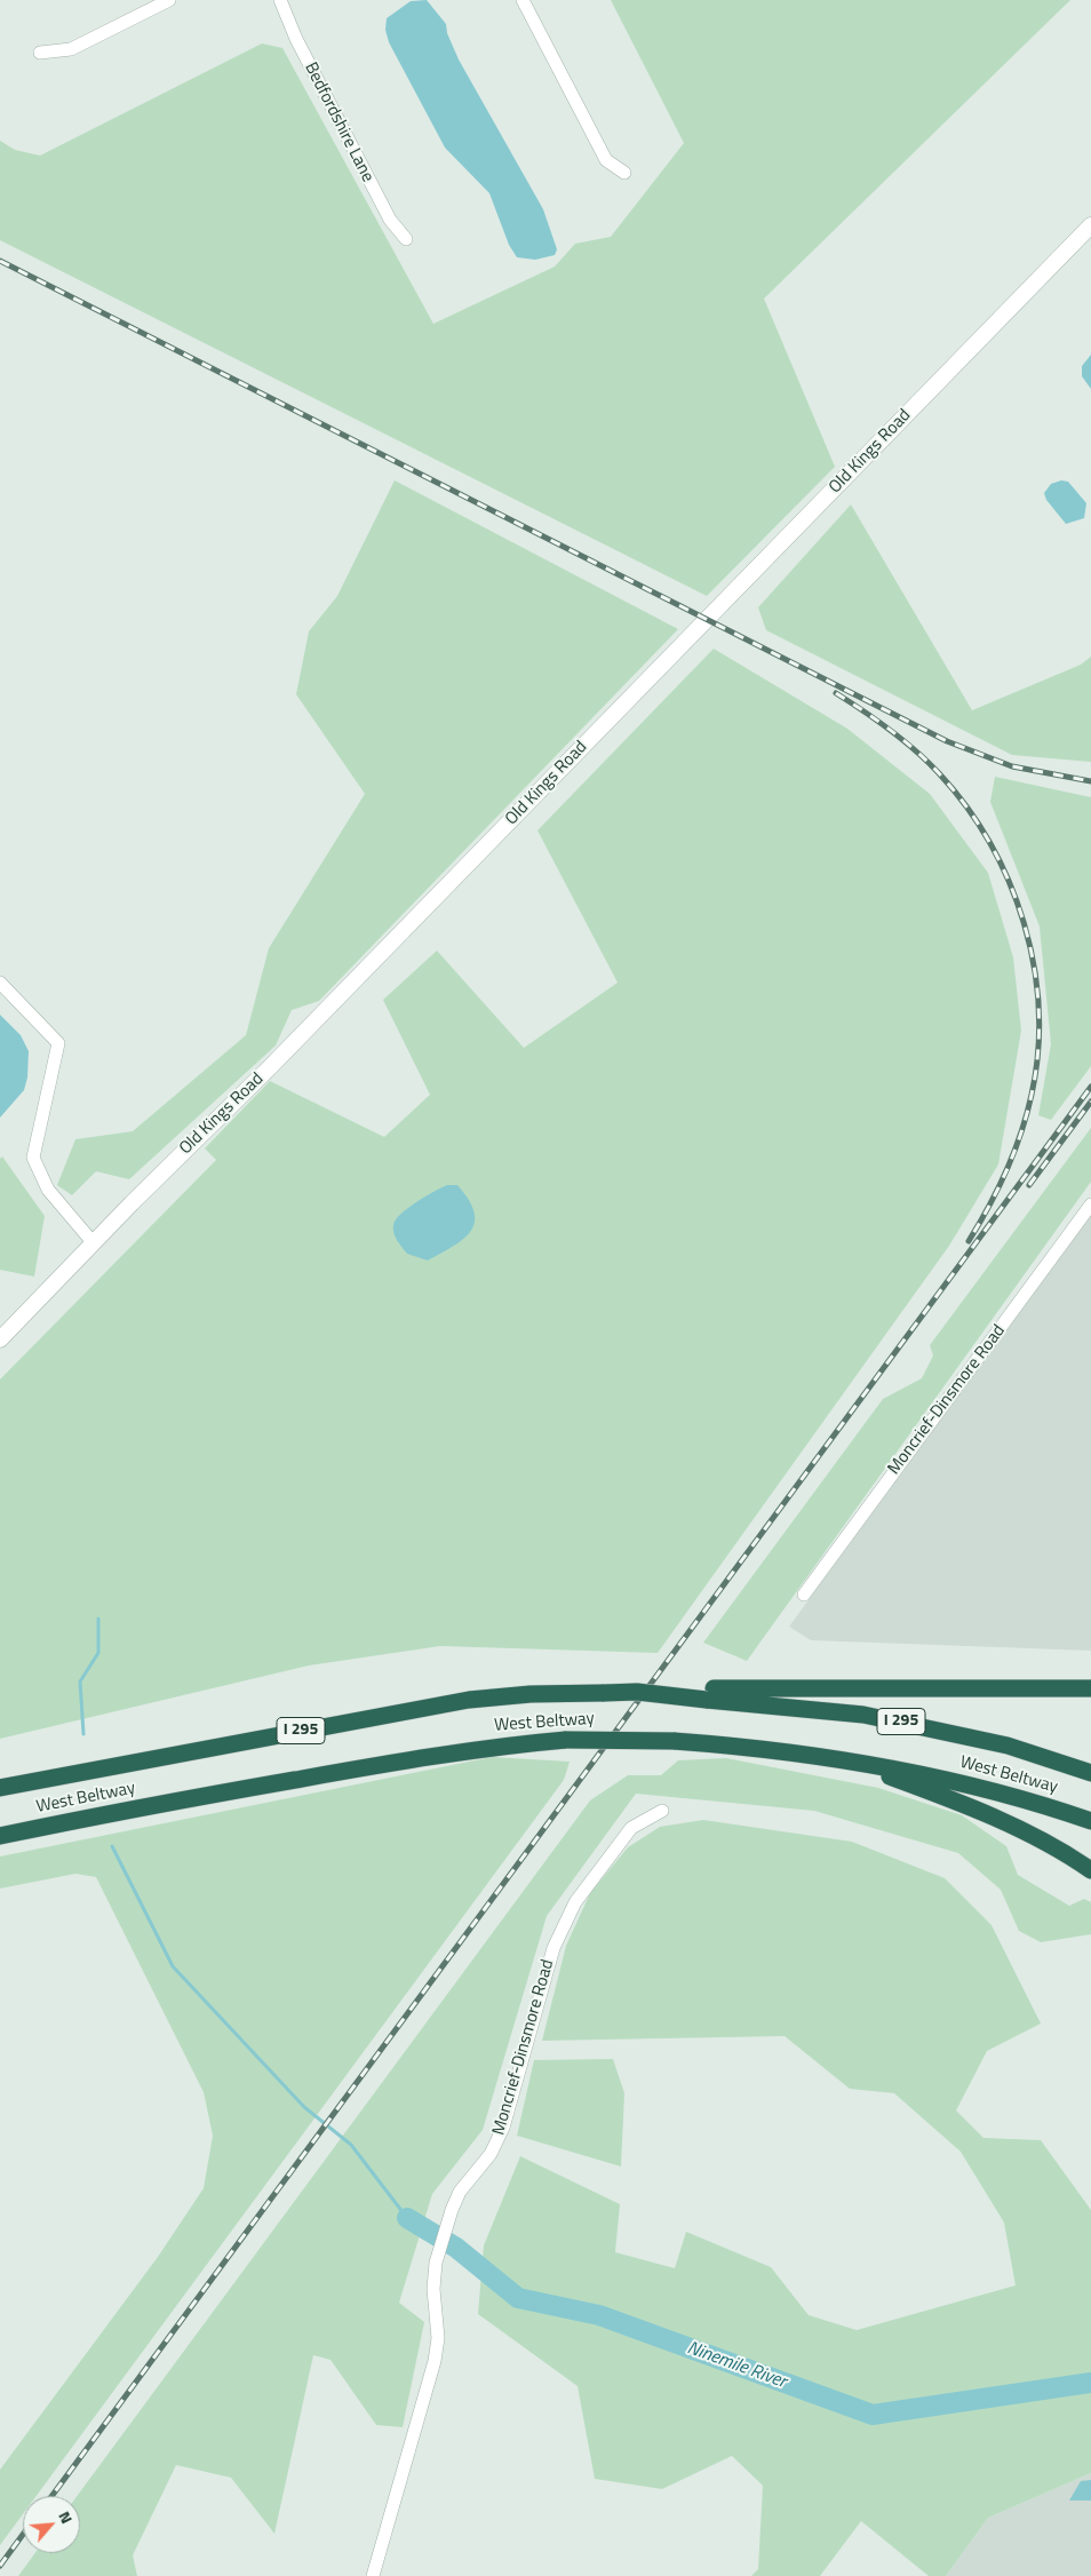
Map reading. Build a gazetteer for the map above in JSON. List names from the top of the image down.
{
  "streets": {
    "highway": ["I 295", "West Beltway"],
    "street": ["Bedfordshire Lane", "Old Kings Road", "Moncrief-Dinsmore Road"]
  },
  "water": ["Ninemile River"],
  "north": "top right"
}
